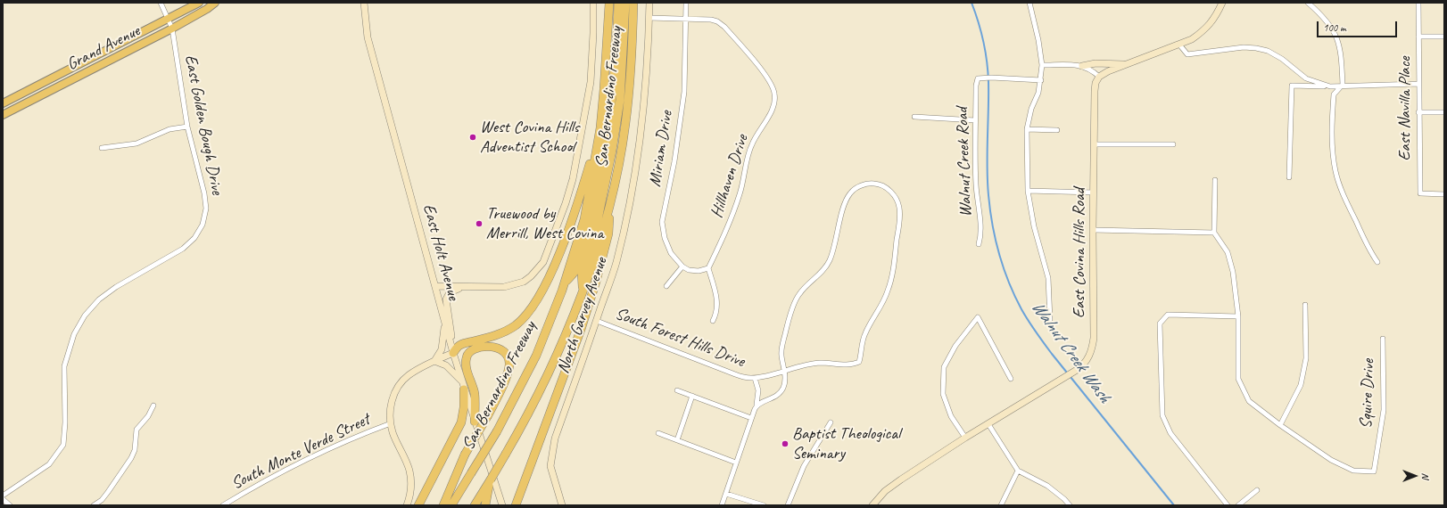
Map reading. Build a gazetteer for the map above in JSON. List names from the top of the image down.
{
  "streets": {
    "highway": ["San Bernardino Freeway"],
    "main road": ["Grand Avenue"],
    "street": [
      "East Navilla Place",
      "East Golden Bough Drive",
      "Miriam Drive",
      "Walnut Creek Road",
      "Hillhaven Drive",
      "East Holt Avenue",
      "East Covina Hills Road",
      "North Garvey Avenue",
      "South Forest Hills Drive",
      "Squire Drive",
      "South Monte Verde Street"
    ]
  },
  "crossings": [
    ["Grand Avenue", "East Golden Bough Drive"],
    ["Miriam Drive", "Hillhaven Drive"],
    ["Hillhaven Drive", "North Garvey Avenue"],
    ["North Garvey Avenue", "South Forest Hills Drive"]
  ],
  "water": ["Walnut Creek Wash"],
  "places": ["West Covina Hills Adventist School", "Truewood by Merrill, West Covina", "Baptist Theological Seminary"],
  "scale_bar": "100 m",
  "north": "right"
}
